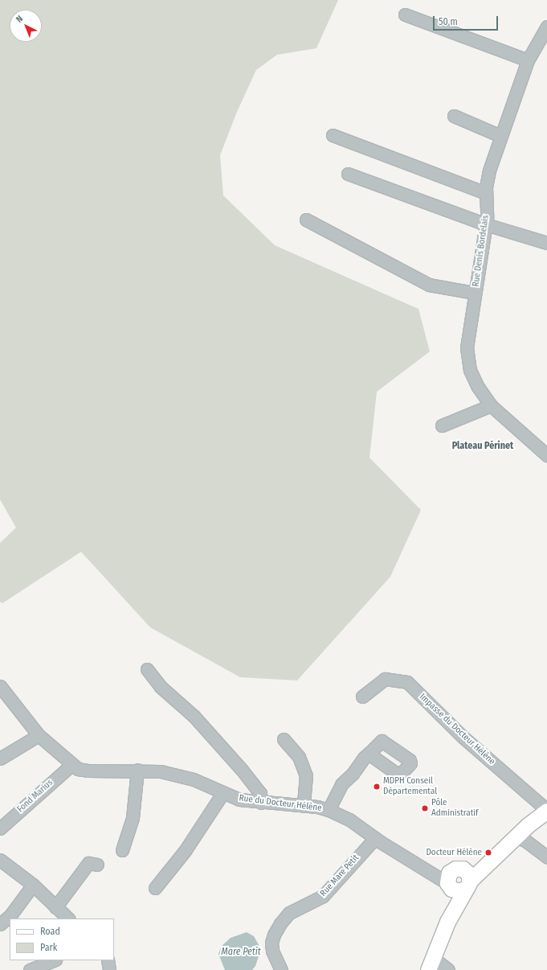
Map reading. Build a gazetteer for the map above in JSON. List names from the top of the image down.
{
  "streets": {
    "street": [
      "Rue Denis Bordelais",
      "Impasse du Docteur Hélène",
      "Fond Marius",
      "Rue du Docteur Hélène",
      "Rue Mare Petit"
    ]
  },
  "crossings": [
    ["Fond Marius", "Rue du Docteur Hélène"],
    ["Rue du Docteur Hélène", "Rue Mare Petit"]
  ],
  "districts": ["Plateau Périnet"],
  "water": ["Mare Petit"],
  "places": ["MDPH Conseil Départemental", "Pôle Administratif", "Docteur Hélène"],
  "legend": ["Road", "Park"],
  "scale_bar": "50 m",
  "north": "top left"
}
